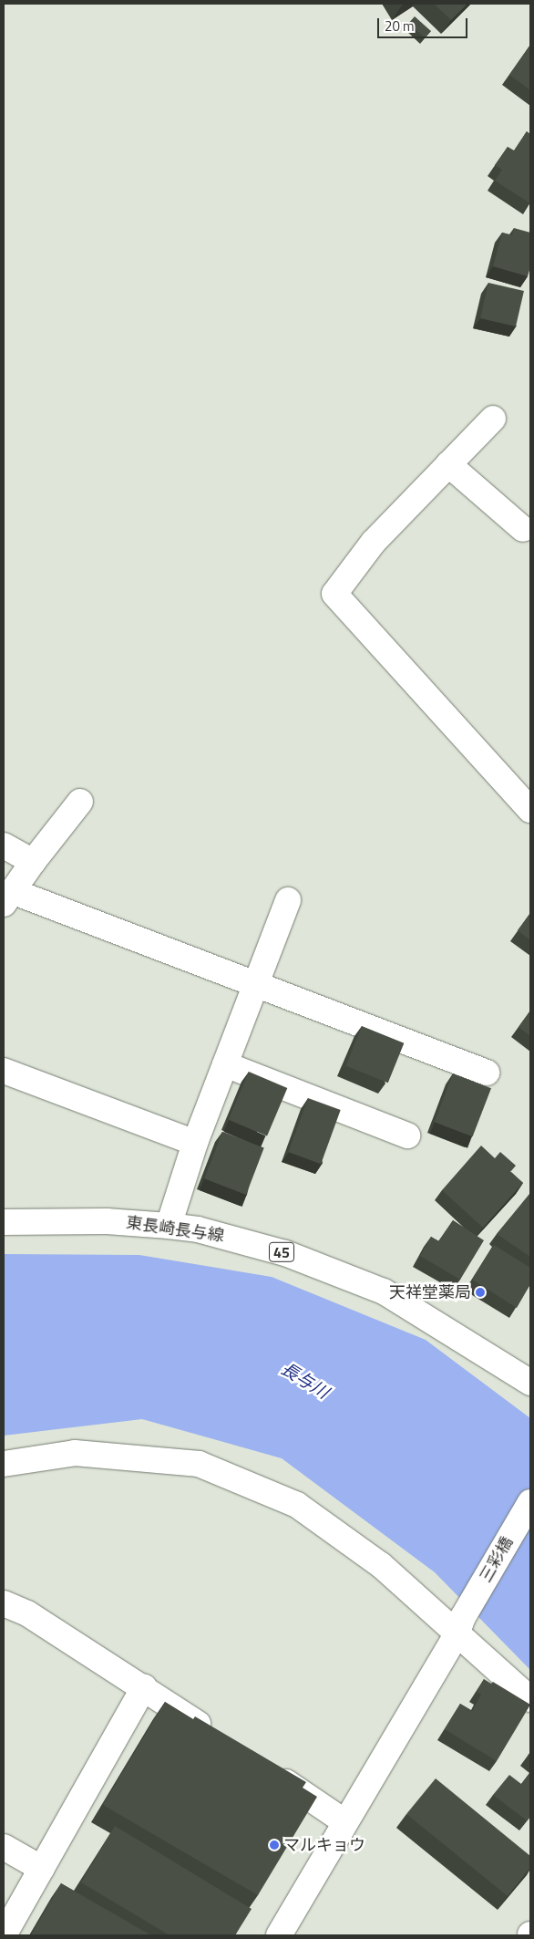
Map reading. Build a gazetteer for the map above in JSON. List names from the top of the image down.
{
  "streets": {
    "street": ["東長崎長与線", "45", "三彩橋"]
  },
  "water": ["長与川"],
  "places": ["天祥堂薬局", "マルキョウ"],
  "scale_bar": "20 m"
}
